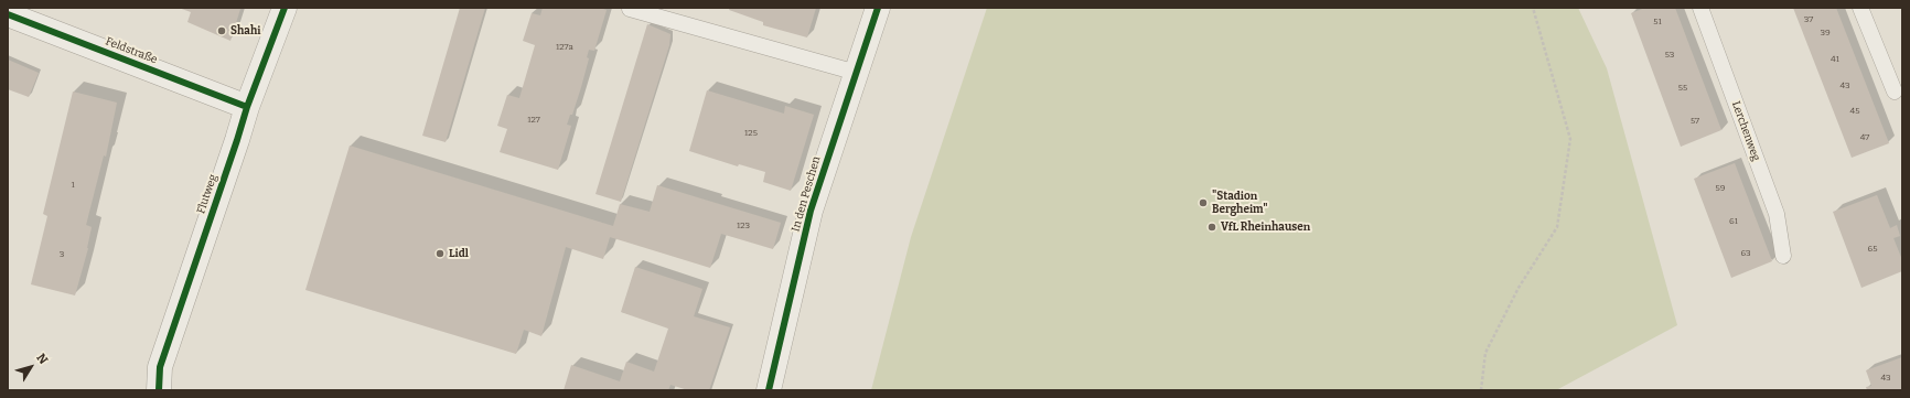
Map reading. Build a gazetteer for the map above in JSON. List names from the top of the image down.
{
  "streets": {
    "street": ["Feldstraße", "Flutweg", "In den Peschen"],
    "lane": ["Lerchenweg"]
  },
  "crossings": [
    ["Feldstraße", "Flutweg"]
  ],
  "places": [
    "Shahi",
    "\"Stadion Bergheim\"",
    "VfL Rheinhausen",
    "Lidl"
  ],
  "house_numbers": [
    "37",
    "51",
    "39",
    "127a",
    "53",
    "41",
    "43",
    "55",
    "45",
    "127",
    "57",
    "125",
    "47",
    "1",
    "59",
    "61",
    "123",
    "65",
    "63",
    "3",
    "43"
  ],
  "north": "top right"
}
